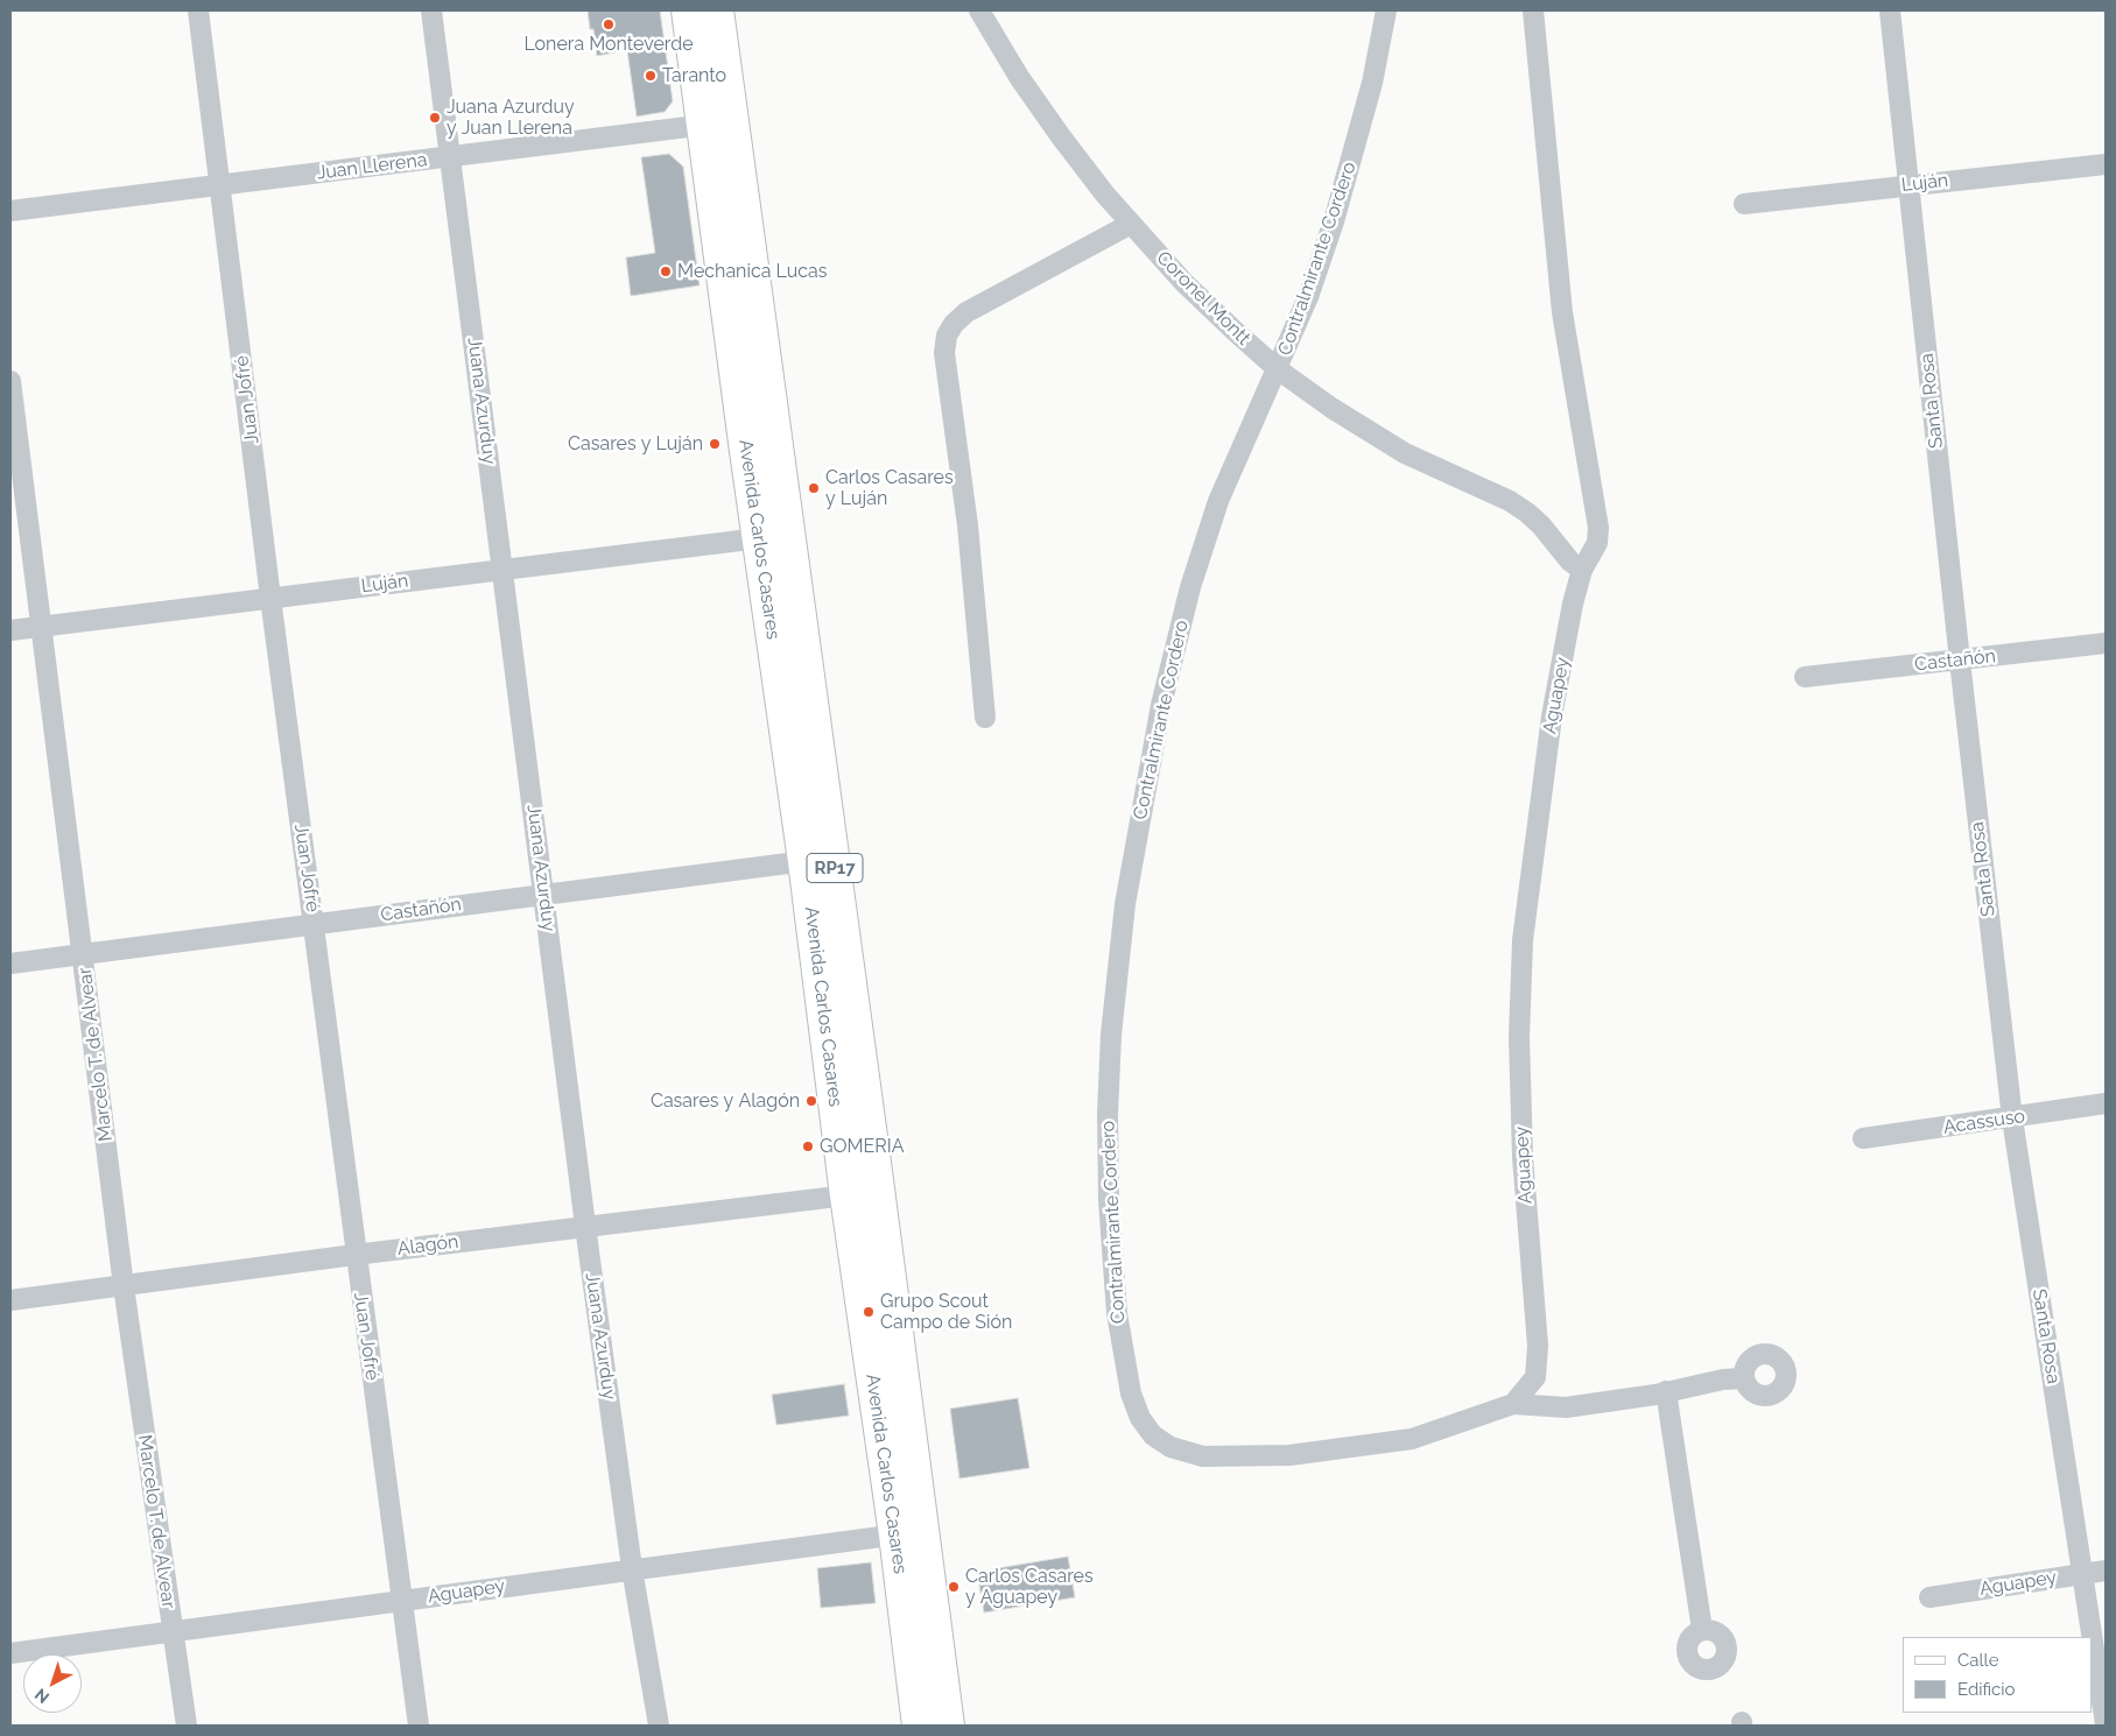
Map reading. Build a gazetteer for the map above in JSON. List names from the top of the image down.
{
  "streets": {
    "main road": ["Avenida Carlos Casares", "RP17"],
    "street": [
      "Juan Llerena",
      "Luján",
      "Contralmirante Cordero",
      "Coronel Montt",
      "Juan Jofré",
      "Juana Azurduy",
      "Santa Rosa",
      "Castañón",
      "Aguapey",
      "Marcelo T. de Alvear",
      "Acassuso",
      "Alagón"
    ]
  },
  "crossings": [
    ["Juan Llerena", "Juan Jofré"],
    ["Juan Llerena", "Juana Azurduy"],
    ["Juan Llerena", "Avenida Carlos Casares"],
    ["Luján", "Juan Jofré"],
    ["Luján", "Juana Azurduy"],
    ["Luján", "Santa Rosa"],
    ["Luján", "Avenida Carlos Casares"],
    ["Luján", "Marcelo T. de Alvear"],
    ["Contralmirante Cordero", "Coronel Montt"],
    ["Contralmirante Cordero", "Aguapey"],
    ["Coronel Montt", "Aguapey"],
    ["Juan Jofré", "Castañón"],
    ["Juan Jofré", "Aguapey"],
    ["Juan Jofré", "Alagón"],
    ["Juana Azurduy", "Castañón"],
    ["Juana Azurduy", "Aguapey"],
    ["Juana Azurduy", "Alagón"],
    ["Santa Rosa", "Castañón"],
    ["Santa Rosa", "Aguapey"],
    ["Santa Rosa", "Acassuso"],
    ["Avenida Carlos Casares", "Castañón"],
    ["Avenida Carlos Casares", "Aguapey"],
    ["Avenida Carlos Casares", "Alagón"],
    ["Castañón", "Marcelo T. de Alvear"],
    ["Aguapey", "Marcelo T. de Alvear"],
    ["Marcelo T. de Alvear", "Alagón"]
  ],
  "places": [
    "Lonera Monteverde",
    "Taranto",
    "Juana Azurduy y Juan Llerena",
    "Mechanica Lucas",
    "Casares y Luján",
    "Carlos Casares y Luján",
    "Casares y Alagón",
    "GOMERIA",
    "Grupo Scout Campo de Sión",
    "Carlos Casares y Aguapey"
  ],
  "legend": ["Calle", "Edificio"],
  "north": "bottom left"
}
